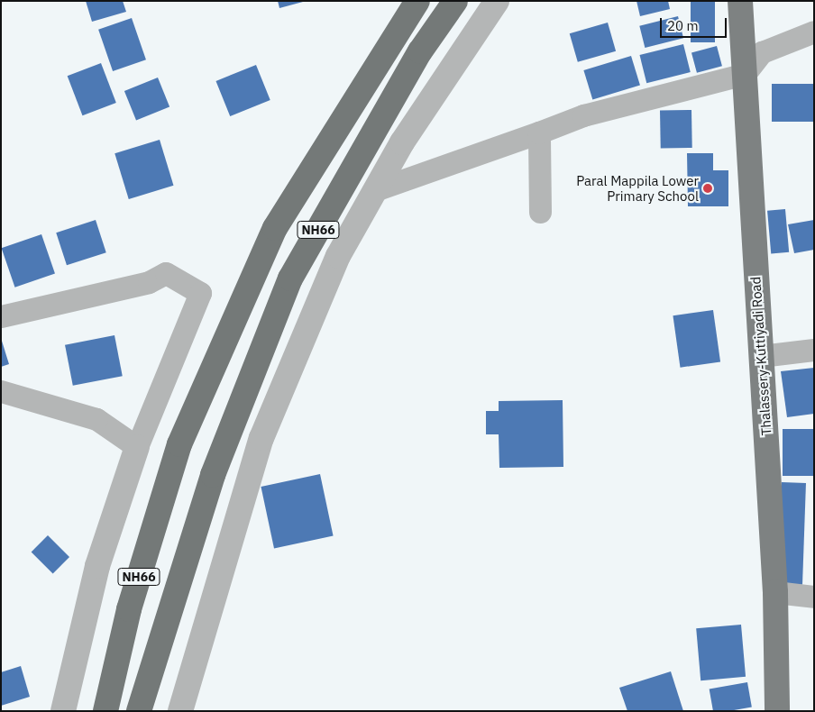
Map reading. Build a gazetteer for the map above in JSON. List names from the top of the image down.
{
  "streets": {
    "highway": ["NH66"],
    "main road": ["Thalassery-Kuttiyadi Road"]
  },
  "places": ["Paral Mappila Lower Primary School"],
  "scale_bar": "20 m"
}
